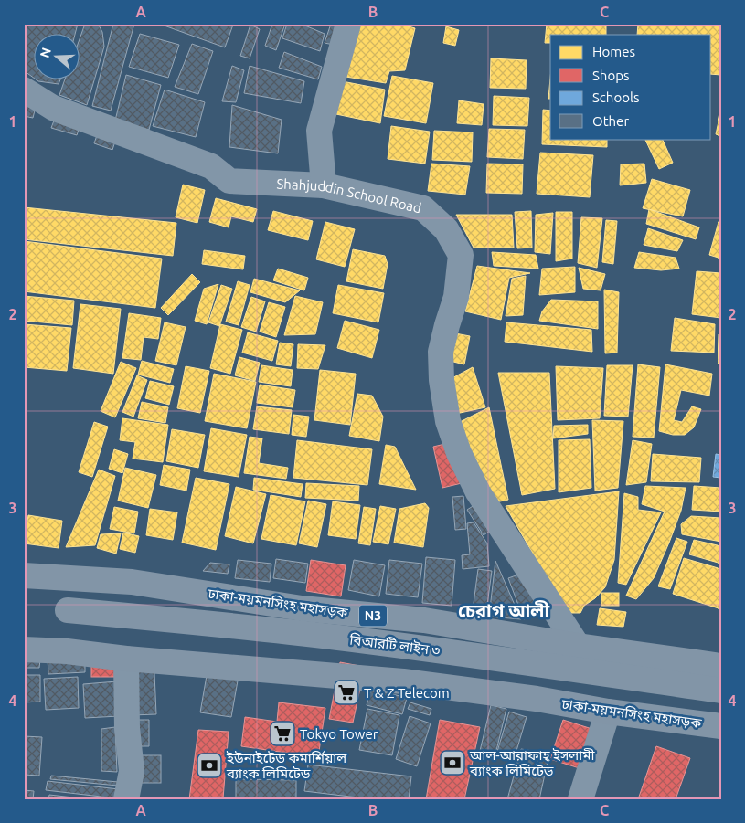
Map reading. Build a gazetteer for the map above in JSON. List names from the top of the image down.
{
  "streets": {
    "highway": ["ঢাকা-ময়মনসিংহ মহাসড়ক", "N3", "বিআরটি লাইন ৩"],
    "street": ["Shahjuddin School Road"]
  },
  "crossings": [
    ["Shahjuddin School Road", "ঢাকা-ময়মনসিংহ মহাসড়ক"]
  ],
  "districts": ["চেরাগ আলী"],
  "places": {
    "supermarket": ["T & Z Telecom", "Tokyo Tower"],
    "bank": ["আল-আরাফাহ্ ইসলামী ব্যাংক লিমিটেড", "ইউনাইটেড কমার্শিয়াল ব্যাংক লিমিটেড"]
  },
  "legend": [
    "Homes",
    "Shops",
    "Schools",
    "Other"
  ],
  "north": "left",
  "grid": {
    "columns": ["A", "B", "C"],
    "rows": [
      "1",
      "2",
      "3",
      "4"
    ]
  }
}
